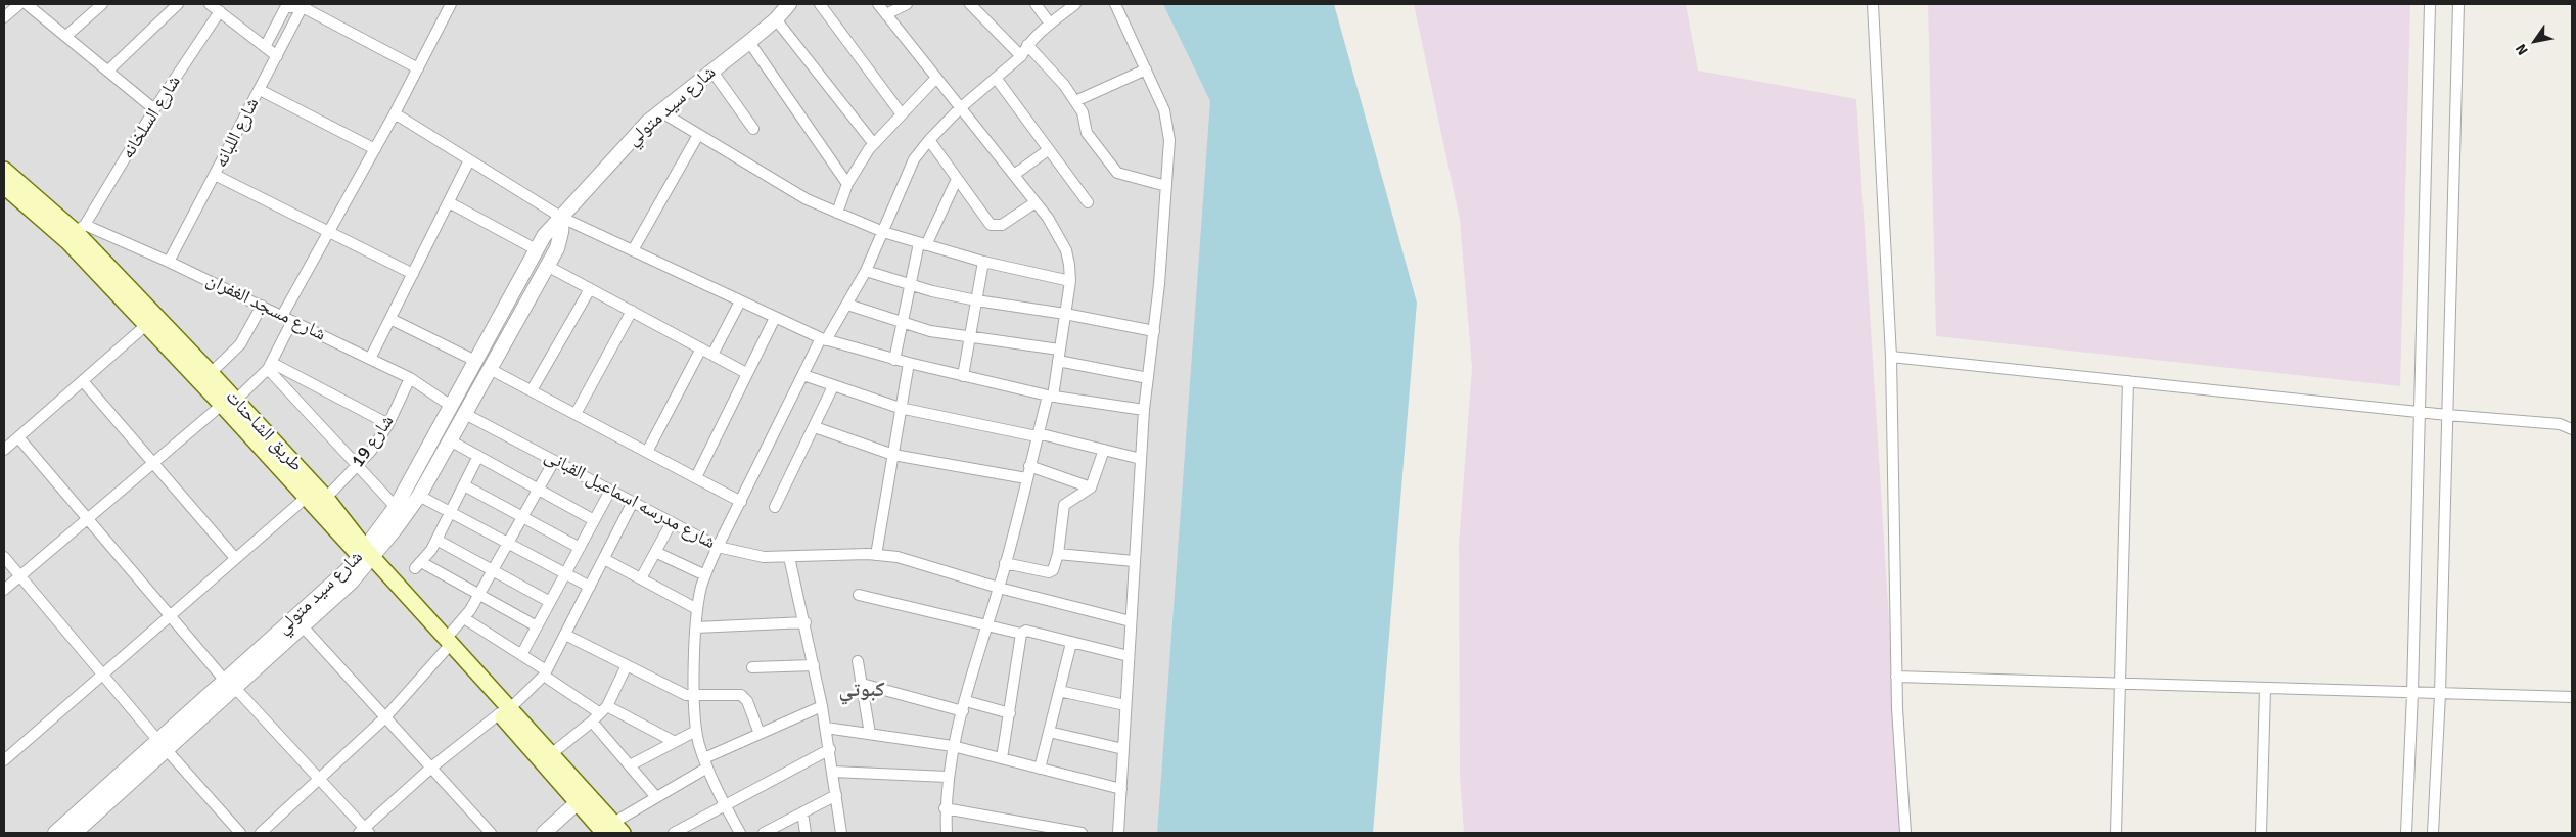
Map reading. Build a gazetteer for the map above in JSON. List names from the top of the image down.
{
  "streets": {
    "main road": ["طريق الشاحنات"],
    "street": [
      "شارع سيد متولي",
      "شارع السلخانه",
      "شارع اللبانه",
      "شارع مسجد الغفران",
      "شارع 19",
      "شارع مدرسه اسماعيل القبانى"
    ]
  },
  "crossings": [
    ["شارع سيد متولي", "شارع مسجد الغفران"],
    ["شارع سيد متولي", "طريق الشاحنات"],
    ["شارع سيد متولي", "شارع مدرسه اسماعيل القبانى"],
    ["شارع السلخانه", "شارع مسجد الغفران"],
    ["شارع السلخانه", "طريق الشاحنات"],
    ["شارع اللبانه", "شارع مسجد الغفران"],
    ["شارع مسجد الغفران", "طريق الشاحنات"],
    ["شارع مسجد الغفران", "شارع 19"],
    ["طريق الشاحنات", "شارع 19"]
  ],
  "districts": ["كبوتي"],
  "north": "bottom left"
}
